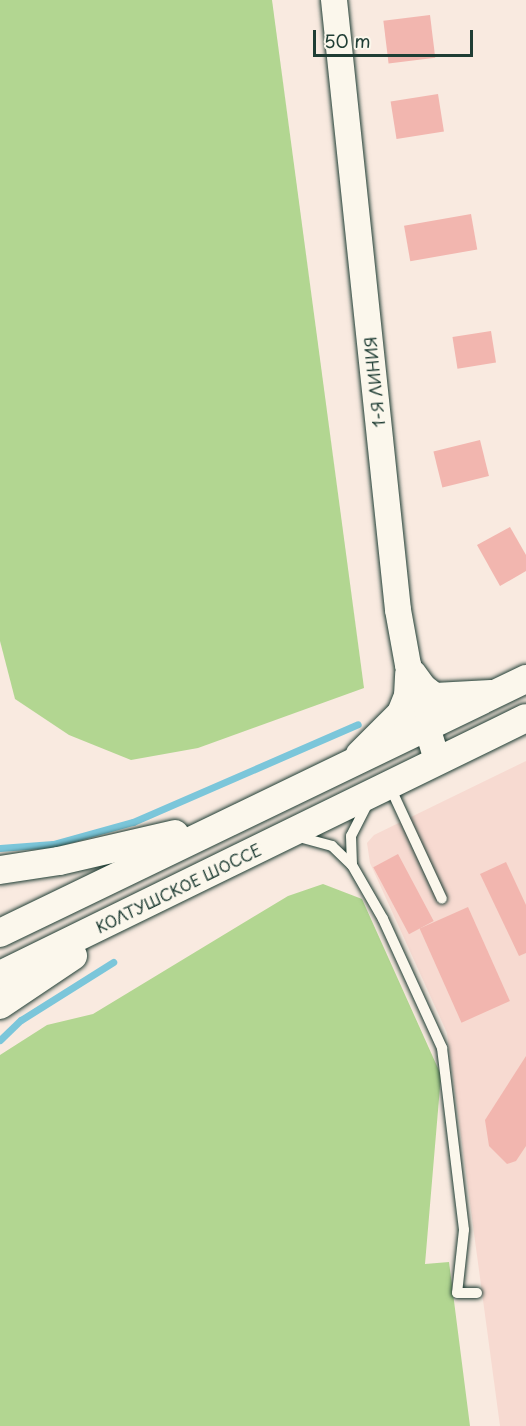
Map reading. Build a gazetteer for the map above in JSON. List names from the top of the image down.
{
  "streets": {
    "main road": ["КОЛТУШСКОЕ ШОССЕ"],
    "street": ["1-Я ЛИНИЯ"]
  },
  "crossings": [
    ["1-Я ЛИНИЯ", "КОЛТУШСКОЕ ШОССЕ"]
  ],
  "scale_bar": "50 m"
}
